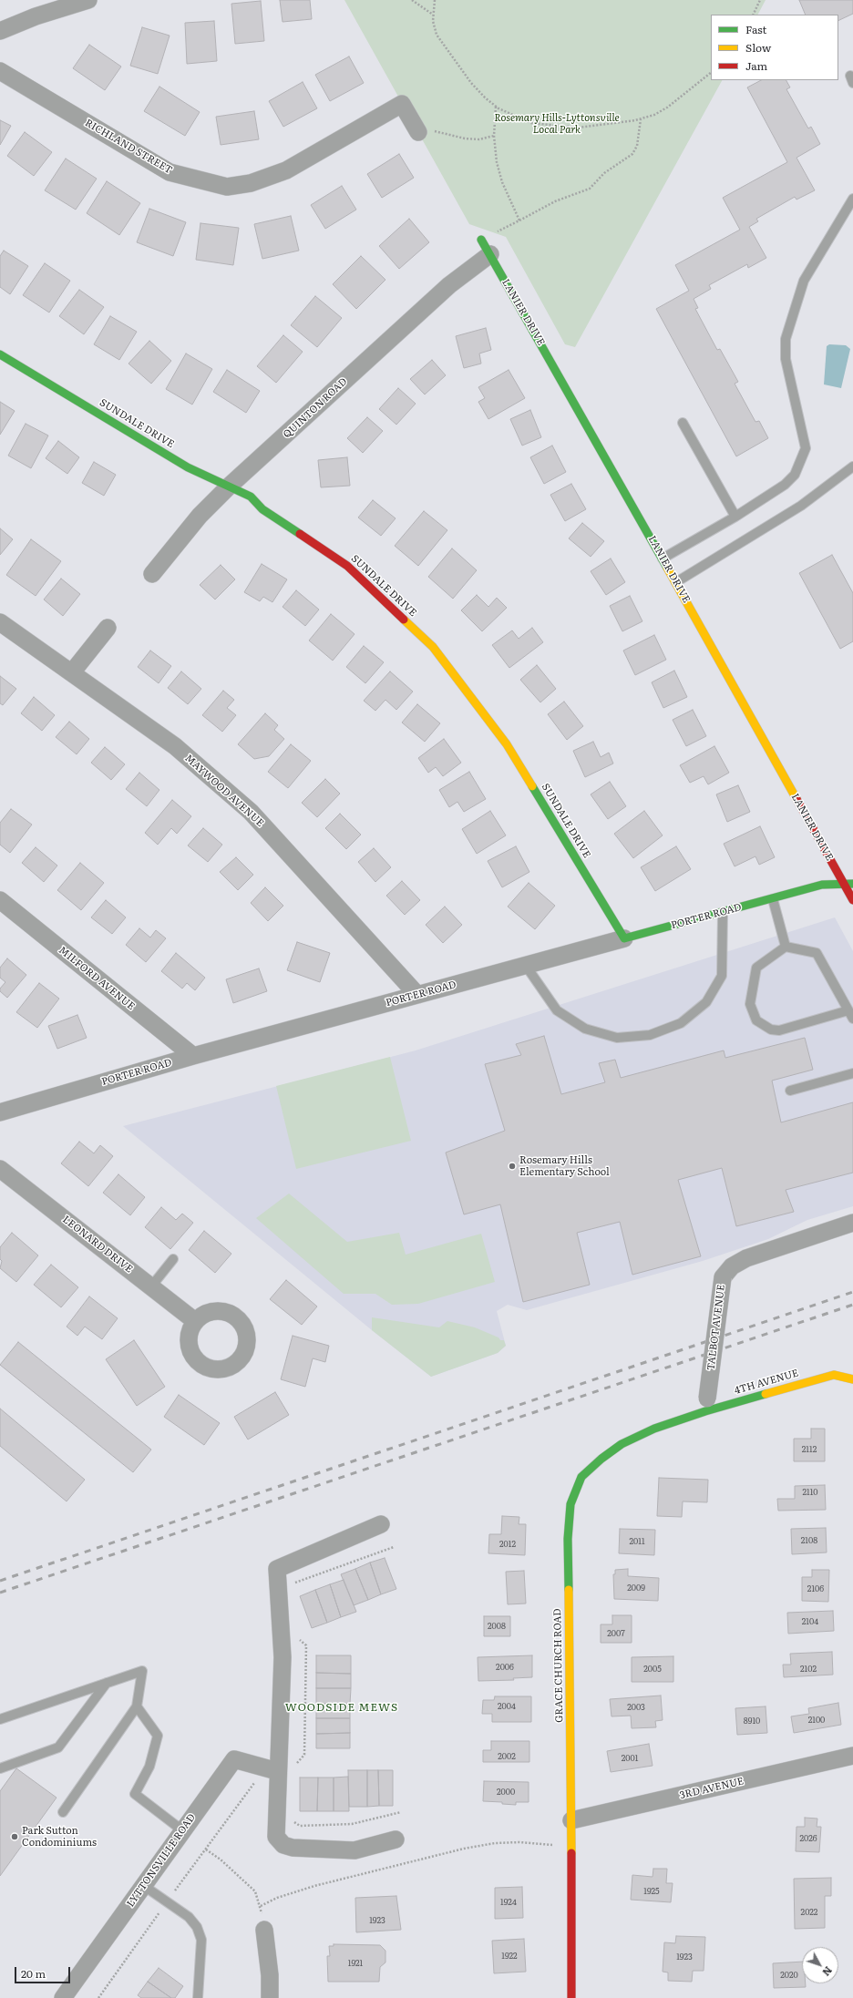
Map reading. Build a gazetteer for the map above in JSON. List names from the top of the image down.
{
  "streets": {
    "street": [
      "RICHLAND STREET",
      "LANIER DRIVE",
      "QUINTON ROAD",
      "SUNDALE DRIVE",
      "MAYWOOD AVENUE",
      "PORTER ROAD",
      "MILFORD AVENUE",
      "LEONARD DRIVE",
      "TALBOT AVENUE",
      "4TH AVENUE",
      "GRACE CHURCH ROAD",
      "3RD AVENUE",
      "LYTTONSVILLE ROAD"
    ]
  },
  "crossings": [
    ["LANIER DRIVE", "QUINTON ROAD"],
    ["LANIER DRIVE", "PORTER ROAD"],
    ["QUINTON ROAD", "SUNDALE DRIVE"],
    ["SUNDALE DRIVE", "PORTER ROAD"],
    ["MAYWOOD AVENUE", "PORTER ROAD"],
    ["PORTER ROAD", "MILFORD AVENUE"],
    ["TALBOT AVENUE", "4TH AVENUE"],
    ["TALBOT AVENUE", "GRACE CHURCH ROAD"],
    ["4TH AVENUE", "GRACE CHURCH ROAD"],
    ["GRACE CHURCH ROAD", "3RD AVENUE"]
  ],
  "districts": ["WOODSIDE MEWS"],
  "parks": ["Rosemary Hills-Lyttonsville Local Park"],
  "places": ["Rosemary Hills Elementary School", "Park Sutton Condominiums"],
  "house_numbers": [
    "2112",
    "2110",
    "2108",
    "2011",
    "2012",
    "2009",
    "2106",
    "2104",
    "2008",
    "2007",
    "2006",
    "2005",
    "2102",
    "2004",
    "2003",
    "2100",
    "8910",
    "2002",
    "2001",
    "2000",
    "2026",
    "1925",
    "1924",
    "2022",
    "1923",
    "1922",
    "1923",
    "1921",
    "2020"
  ],
  "legend": ["Fast", "Slow", "Jam"],
  "scale_bar": "20 m",
  "north": "bottom right"
}
